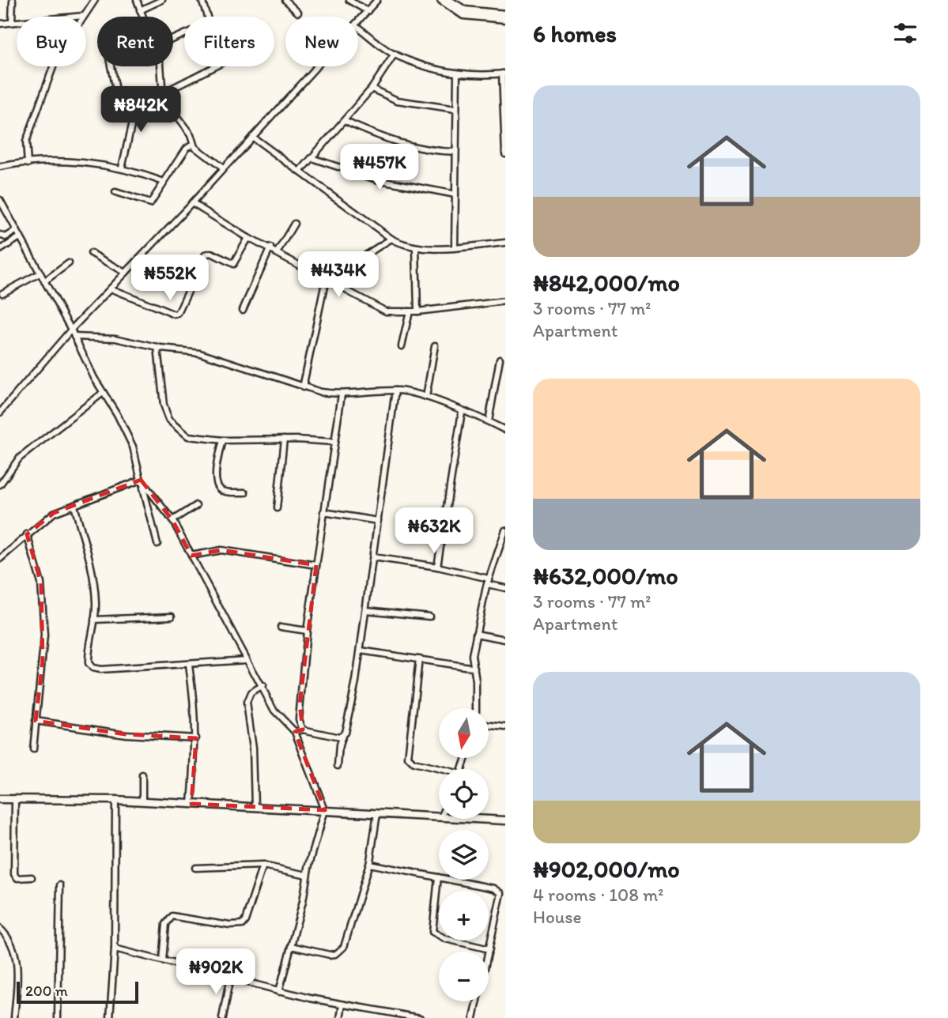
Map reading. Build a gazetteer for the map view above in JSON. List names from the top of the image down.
{
  "scale_bar": "200 m",
  "north": "bottom",
  "page": {
    "heading": "6 homes",
    "chip": [
      "Buy",
      "Rent",
      "Filters",
      "New"
    ],
    "list": [
      {
        "name": "₦842,000/mo",
        "note": "3 rooms · 77 m² · Apartment"
      },
      {
        "name": "₦632,000/mo",
        "note": "3 rooms · 77 m² · Apartment"
      },
      {
        "name": "₦902,000/mo",
        "note": "4 rooms · 108 m² · House"
      }
    ],
    "price": [
      "₦842K",
      "₦457K",
      "₦434K",
      "₦552K",
      "₦632K",
      "₦902K"
    ],
    "map_buttons": ["+", "−"],
    "scale": "200 m"
  }
}
